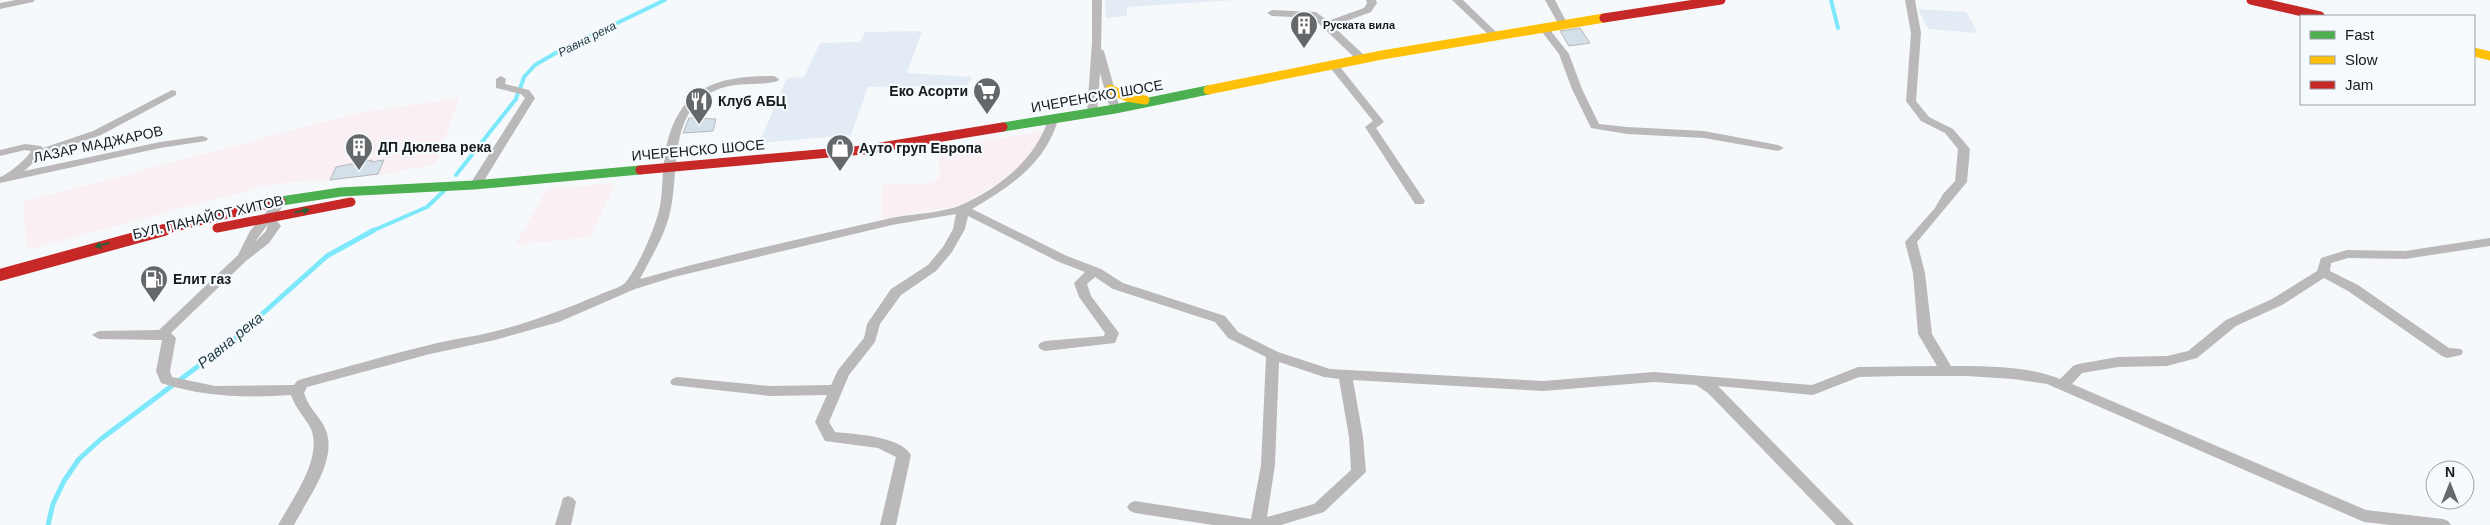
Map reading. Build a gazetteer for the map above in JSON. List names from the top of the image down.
{
  "streets": {
    "street": ["ИЧЕРЕНСКО ШОСЕ", "ЛАЗАР МАДЖАРОВ", "БУЛ. ПАНАЙОТ ХИТОВ"]
  },
  "crossings": [
    ["ИЧЕРЕНСКО ШОСЕ", "БУЛ. ПАНАЙОТ ХИТОВ"]
  ],
  "water": ["Равна река"],
  "places": {
    "building": ["Руската вила", "ДП Дюлева река"],
    "supermarket": ["Еко Асорти"],
    "restaurant": ["Клуб АБЦ"],
    "shop": ["Ауто груп Европа"],
    "fuel station": ["Елит газ"]
  },
  "legend": ["Fast", "Slow", "Jam"],
  "north": "top"
}
